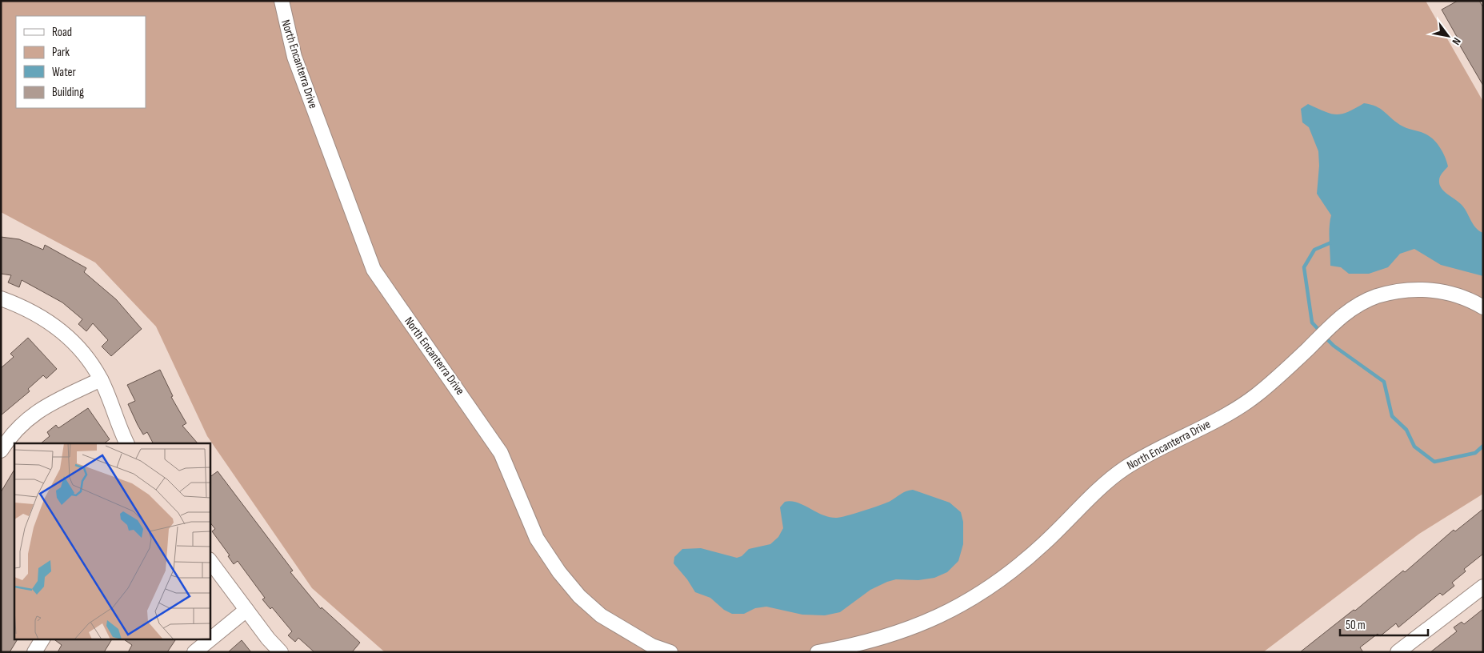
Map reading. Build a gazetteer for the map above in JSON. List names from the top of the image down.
{
  "streets": {
    "street": ["North Encanterra Drive"]
  },
  "legend": [
    "Road",
    "Park",
    "Water",
    "Building"
  ],
  "scale_bar": "50 m",
  "north": "bottom right"
}
